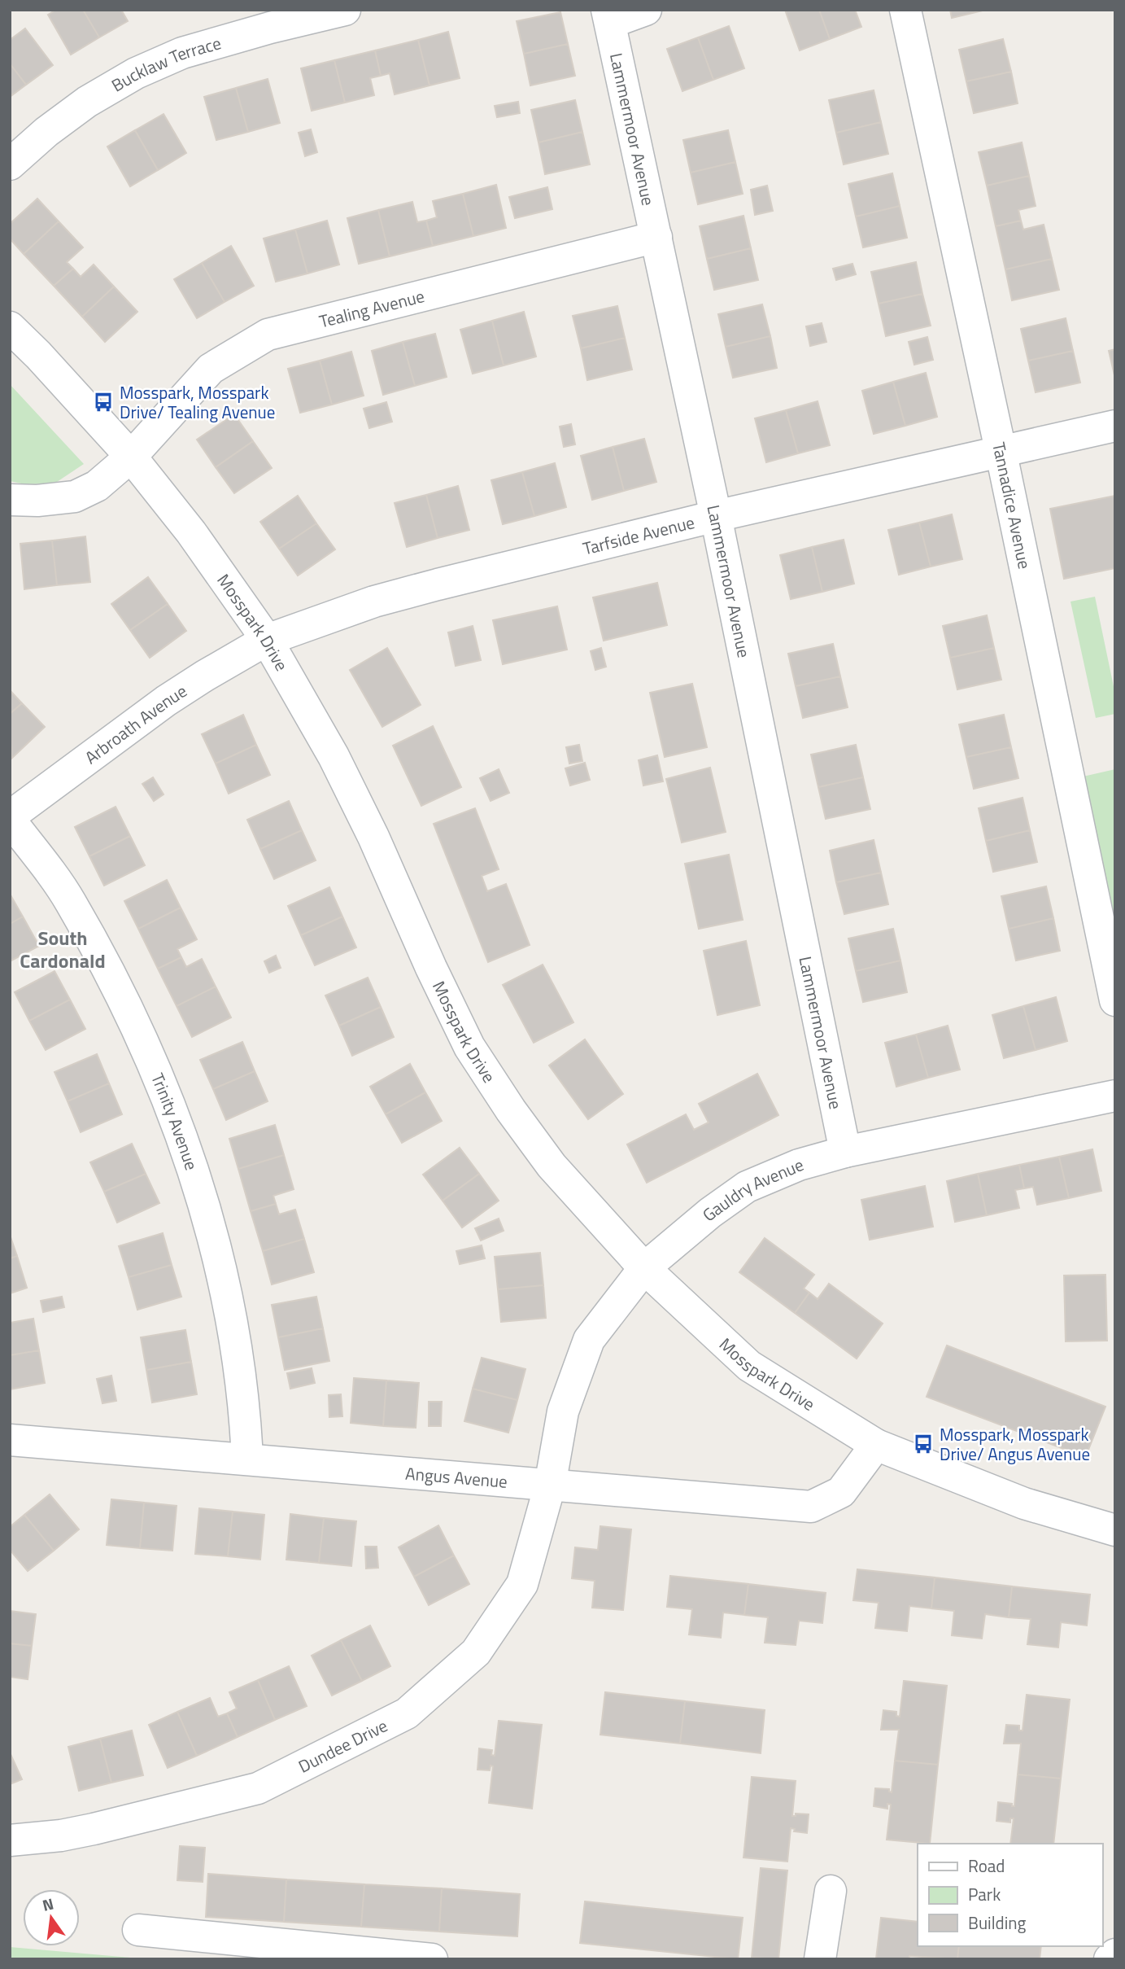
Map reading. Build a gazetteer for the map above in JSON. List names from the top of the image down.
{
  "streets": {
    "street": [
      "Bucklaw Terrace",
      "Lammermoor Avenue",
      "Tealing Avenue",
      "Tannadice Avenue",
      "Tarfside Avenue",
      "Mosspark Drive",
      "Arbroath Avenue",
      "Trinity Avenue",
      "Gauldry Avenue",
      "Angus Avenue",
      "Dundee Drive"
    ]
  },
  "crossings": [
    ["Lammermoor Avenue", "Tealing Avenue"],
    ["Lammermoor Avenue", "Tarfside Avenue"],
    ["Lammermoor Avenue", "Gauldry Avenue"],
    ["Tealing Avenue", "Mosspark Drive"],
    ["Tannadice Avenue", "Tarfside Avenue"],
    ["Tarfside Avenue", "Mosspark Drive"],
    ["Tarfside Avenue", "Arbroath Avenue"],
    ["Mosspark Drive", "Arbroath Avenue"],
    ["Mosspark Drive", "Gauldry Avenue"],
    ["Mosspark Drive", "Angus Avenue"],
    ["Arbroath Avenue", "Trinity Avenue"],
    ["Trinity Avenue", "Angus Avenue"],
    ["Gauldry Avenue", "Angus Avenue"],
    ["Gauldry Avenue", "Dundee Drive"],
    ["Angus Avenue", "Dundee Drive"]
  ],
  "districts": ["South Cardonald"],
  "places": {
    "bus stop": ["Mosspark, Mosspark Drive/ Tealing Avenue", "Mosspark, Mosspark Drive/ Angus Avenue"]
  },
  "legend": ["Road", "Park", "Building"],
  "north": "top"
}
